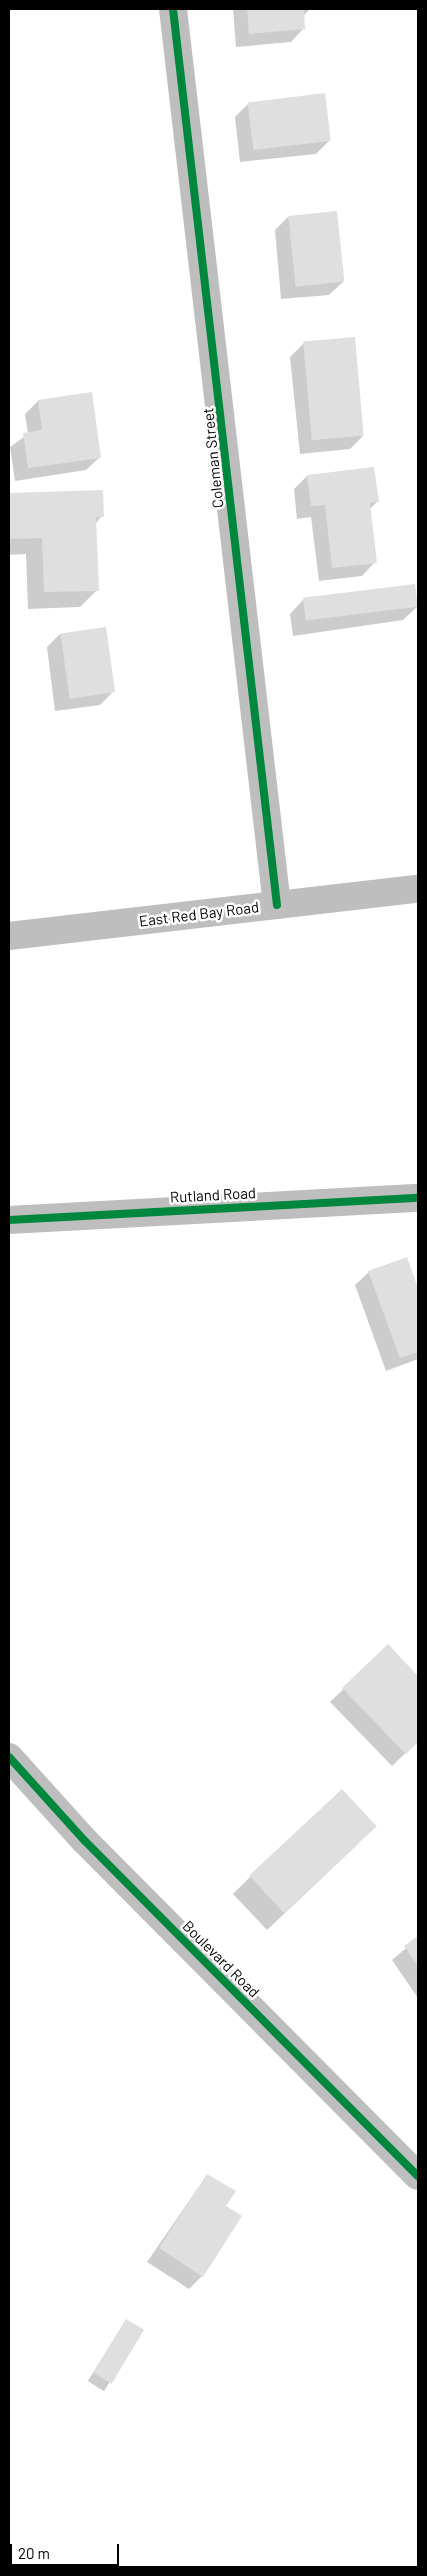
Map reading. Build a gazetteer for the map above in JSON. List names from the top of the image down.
{
  "streets": {
    "street": [
      "Coleman Street",
      "East Red Bay Road",
      "Rutland Road",
      "Boulevard Road"
    ]
  },
  "crossings": [
    ["Coleman Street", "East Red Bay Road"]
  ],
  "scale_bar": "20 m"
}
